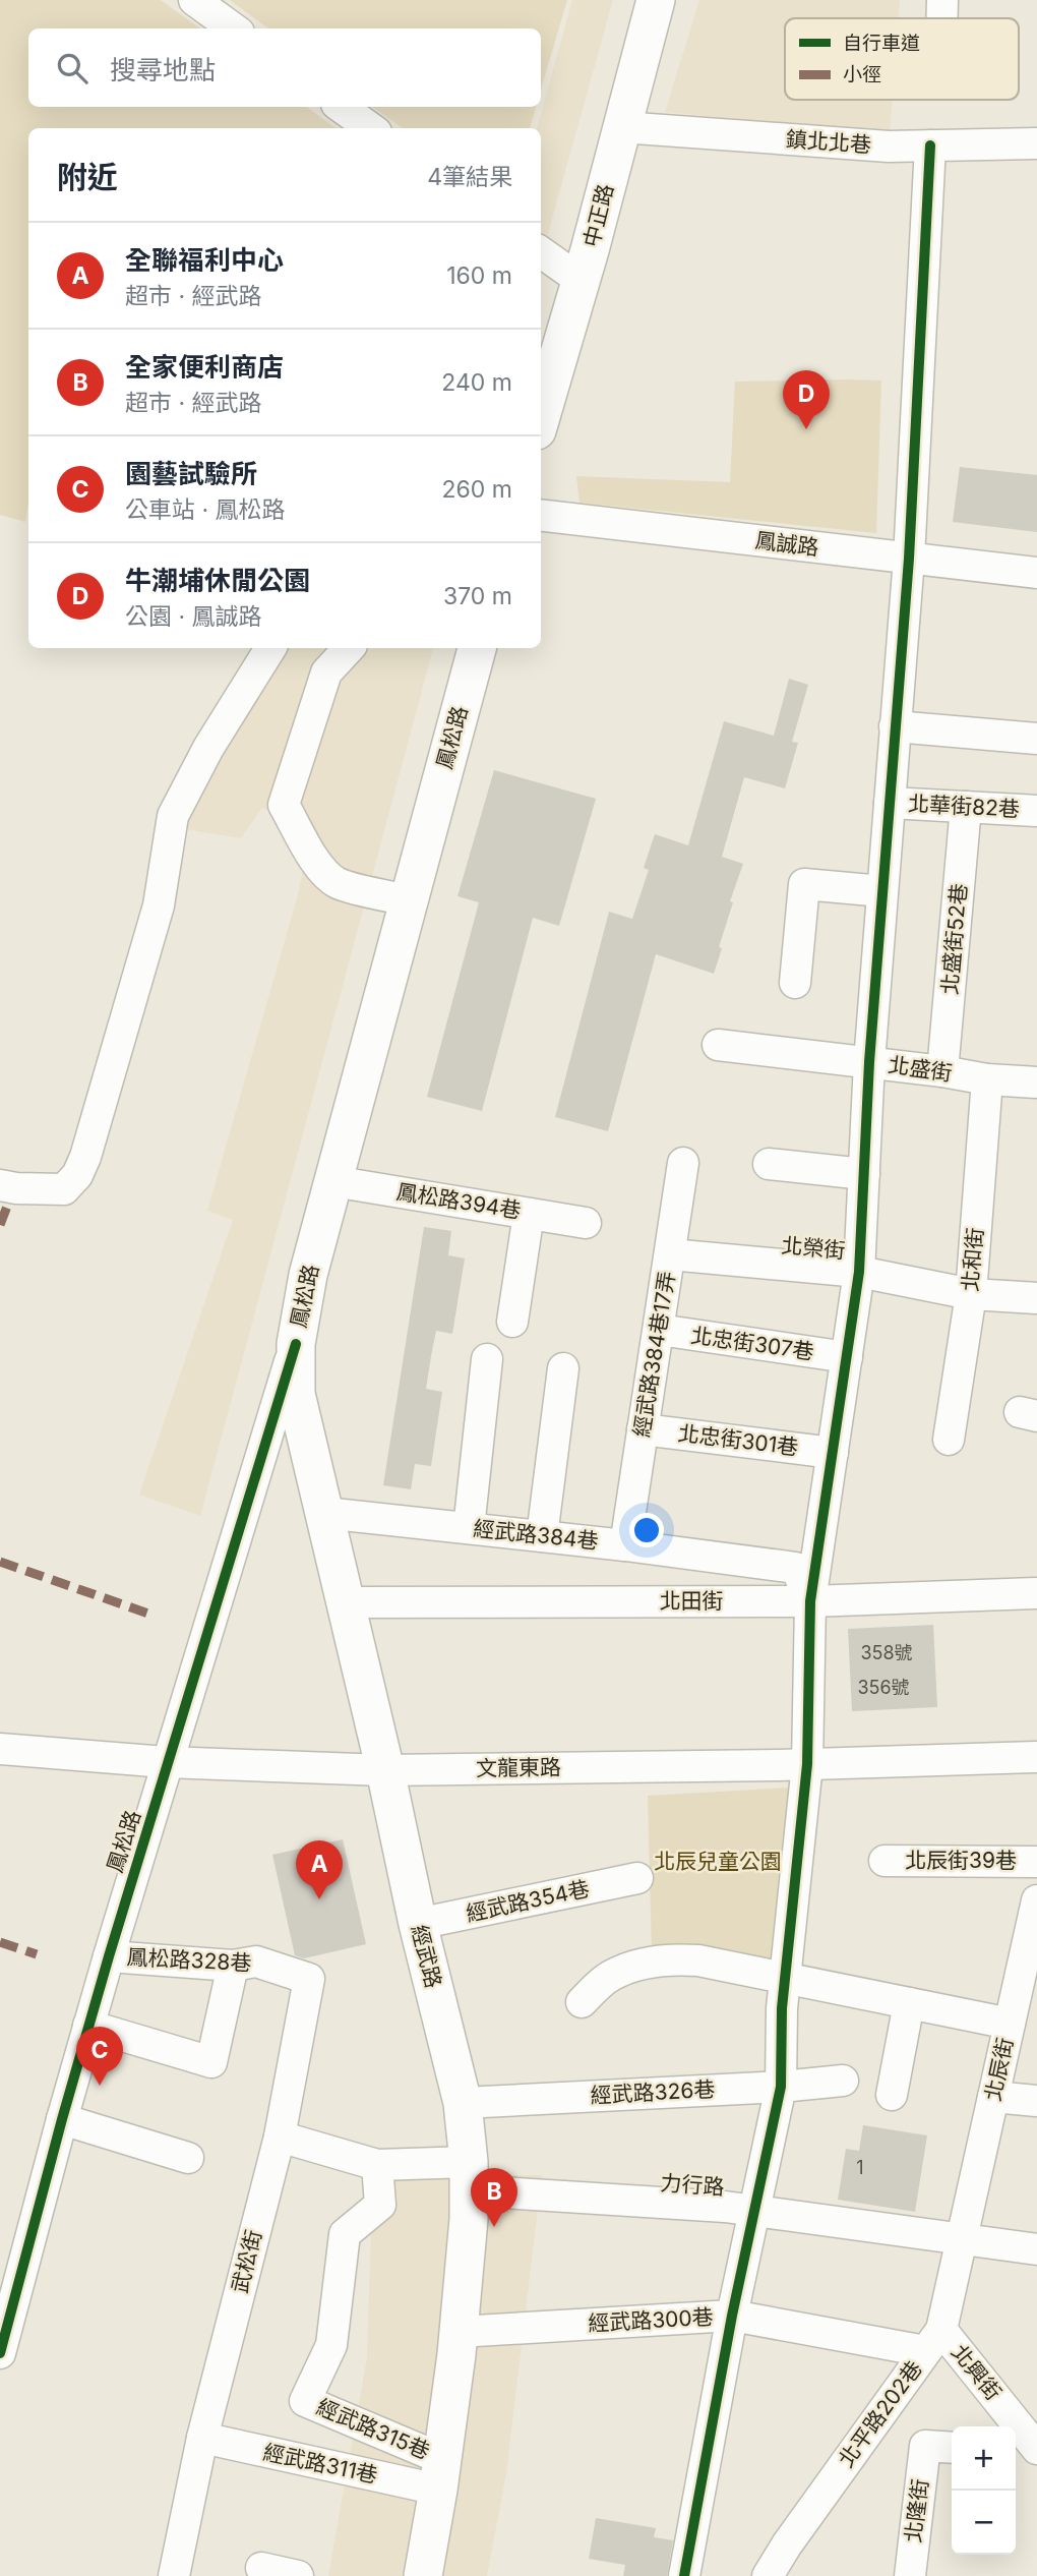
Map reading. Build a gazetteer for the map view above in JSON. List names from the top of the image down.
{
  "streets": {
    "main road": ["中正路", "鳳松路", "經武路"],
    "street": [
      "鎮北北巷",
      "鳳誠路",
      "北華街82巷",
      "北盛街52巷",
      "北盛街",
      "鳳松路394巷",
      "北榮街",
      "北和街",
      "北忠街307巷",
      "經武路384巷17弄",
      "北忠街301巷",
      "經武路384巷",
      "北田街",
      "文龍東路",
      "北辰街39巷",
      "經武路354巷",
      "鳳松路328巷",
      "北辰街",
      "經武路326巷",
      "力行路",
      "武松街",
      "經武路300巷",
      "北興街",
      "北平路202巷",
      "經武路315巷",
      "經武路311巷",
      "北隆街"
    ]
  },
  "crossings": [
    ["鎮北北巷", "中正路"],
    ["鳳松路", "鳳松路394巷"],
    ["鳳松路", "文龍東路"],
    ["鳳松路", "經武路"],
    ["鳳松路", "鳳松路328巷"],
    ["北華街82巷", "北盛街52巷"],
    ["北盛街52巷", "北盛街"],
    ["北盛街", "北和街"],
    ["北榮街", "北和街"],
    ["北榮街", "經武路384巷17弄"],
    ["北忠街307巷", "經武路384巷17弄"],
    ["經武路384巷17弄", "北忠街301巷"],
    ["經武路384巷17弄", "經武路384巷"],
    ["經武路384巷", "北田街"],
    ["經武路384巷", "經武路"],
    ["北田街", "經武路"],
    ["文龍東路", "經武路"],
    ["經武路354巷", "經武路"],
    ["經武路", "經武路326巷"],
    ["經武路", "力行路"],
    ["經武路", "經武路300巷"],
    ["經武路", "經武路315巷"],
    ["經武路", "經武路311巷"],
    ["鳳松路328巷", "武松街"],
    ["北辰街", "力行路"],
    ["北辰街", "北平路202巷"],
    ["力行路", "北平路202巷"],
    ["武松街", "經武路311巷"],
    ["經武路300巷", "北興街"],
    ["經武路300巷", "北平路202巷"],
    ["北興街", "北平路202巷"],
    ["經武路315巷", "經武路311巷"]
  ],
  "parks": ["北辰兒童公園"],
  "house_numbers": ["358號", "356號", "1"],
  "legend": ["自行車道", "小徑"],
  "page": {
    "search": "搜尋地點",
    "heading": ["附近", "4筆結果"],
    "list": [
      {
        "mark": "A",
        "name": "全聯福利中心",
        "note": "超市 · 經武路",
        "value": "160 m"
      },
      {
        "mark": "B",
        "name": "全家便利商店",
        "note": "超市 · 經武路",
        "value": "240 m"
      },
      {
        "mark": "C",
        "name": "園藝試驗所",
        "note": "公車站 · 鳳松路",
        "value": "260 m"
      },
      {
        "mark": "D",
        "name": "牛潮埔休閒公園",
        "note": "公園 · 鳳誠路",
        "value": "370 m"
      }
    ],
    "pins": [
      "D",
      "A",
      "C",
      "B"
    ],
    "map_buttons": ["+", "−"]
  }
}
